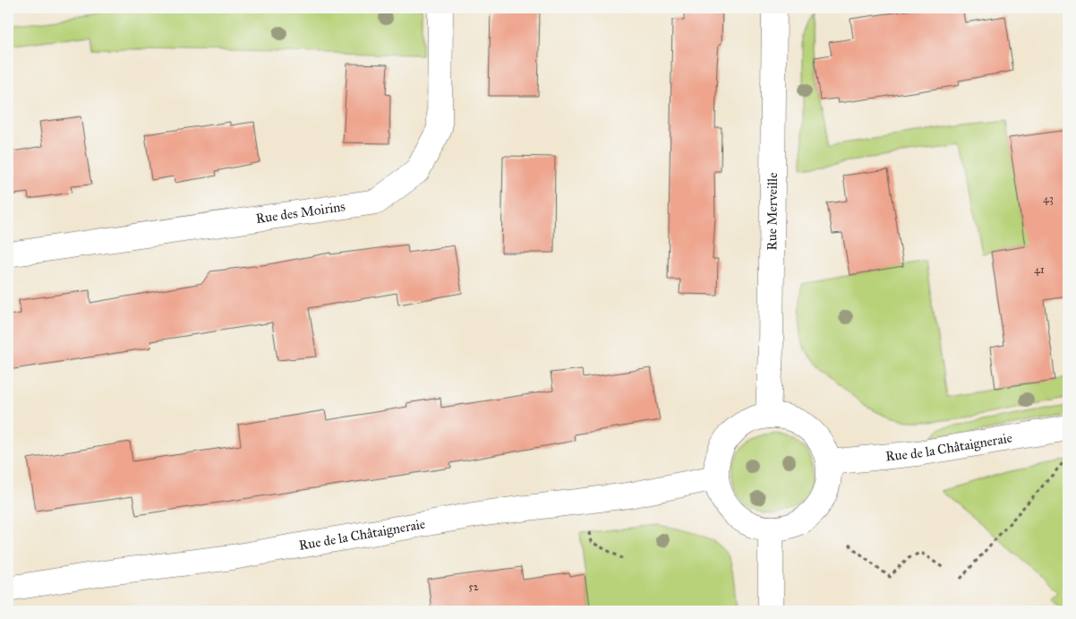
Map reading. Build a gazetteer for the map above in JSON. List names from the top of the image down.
{
  "streets": {
    "street": ["Rue Merveille", "Rue des Moirins", "Rue de la Châtaigneraie"]
  },
  "crossings": [
    ["Rue Merveille", "Rue de la Châtaigneraie"]
  ],
  "house_numbers": ["43", "41", "52"]
}
